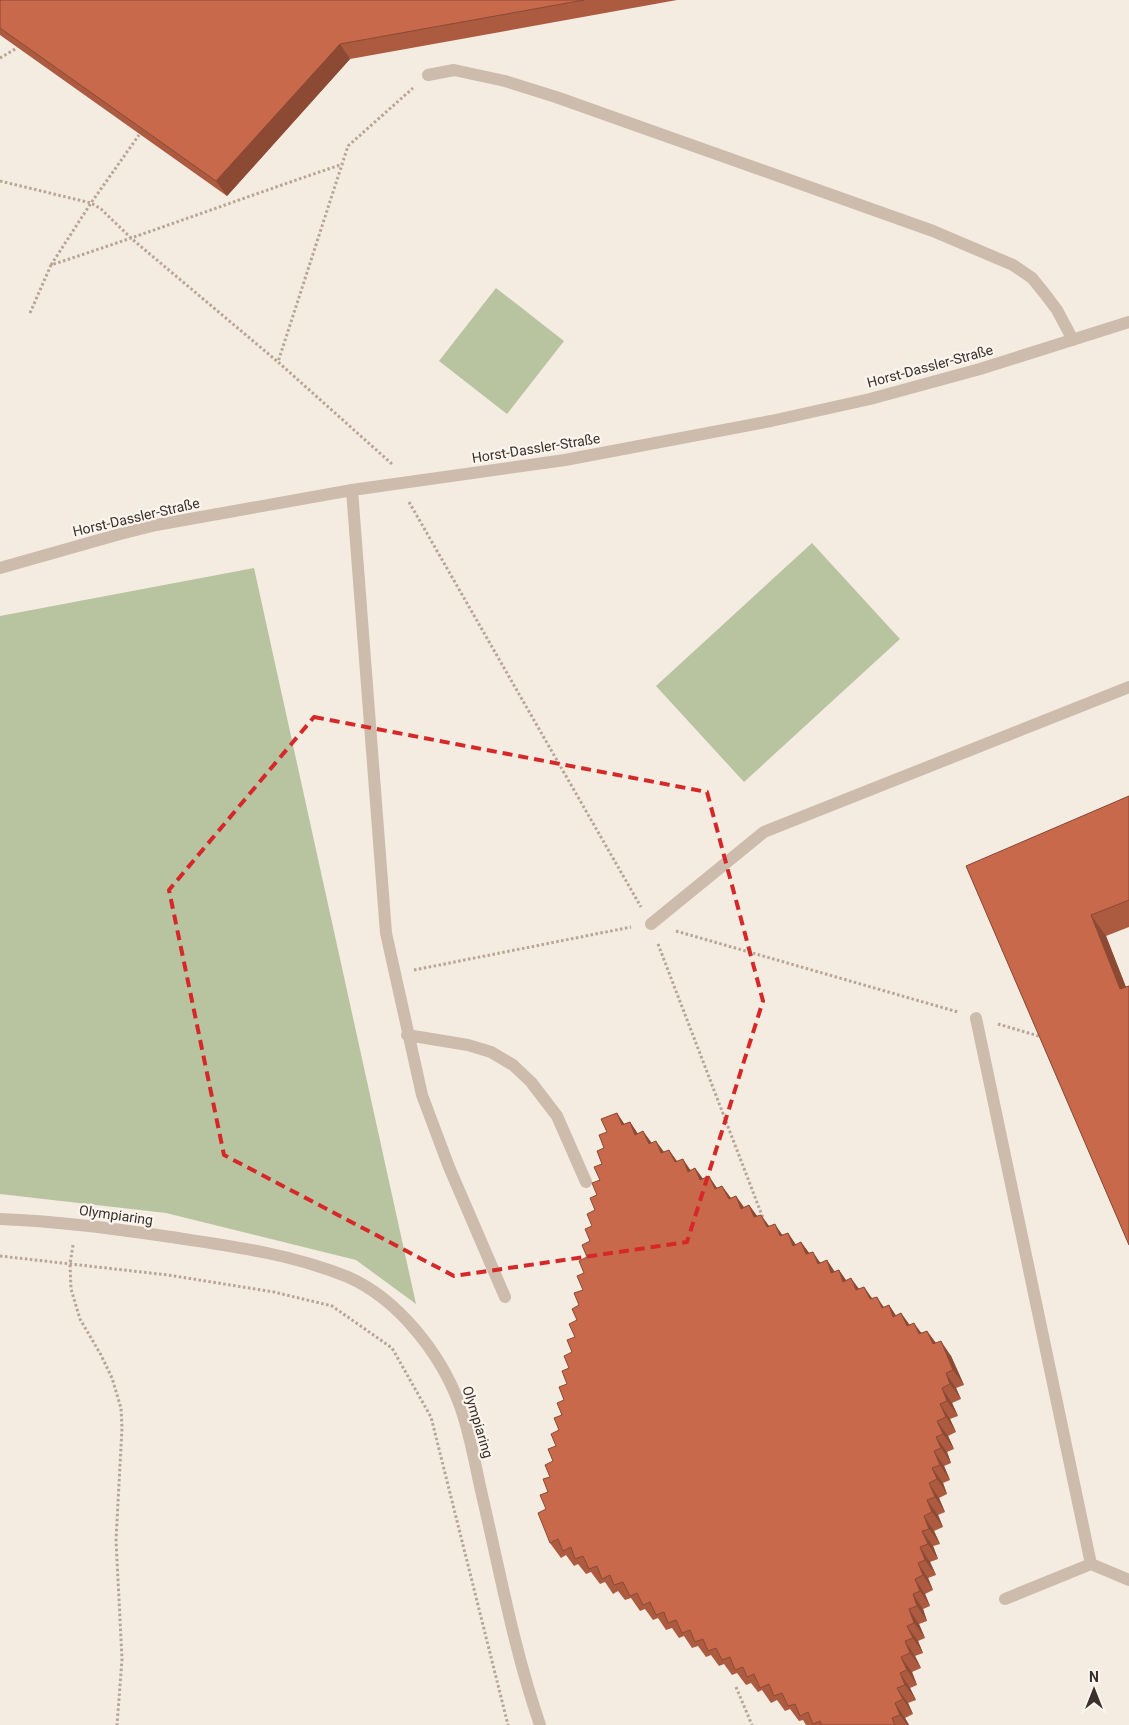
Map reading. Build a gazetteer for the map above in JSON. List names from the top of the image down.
{
  "streets": {
    "street": ["Horst-Dassler-Straße", "Olympiaring"]
  },
  "north": "top"
}
